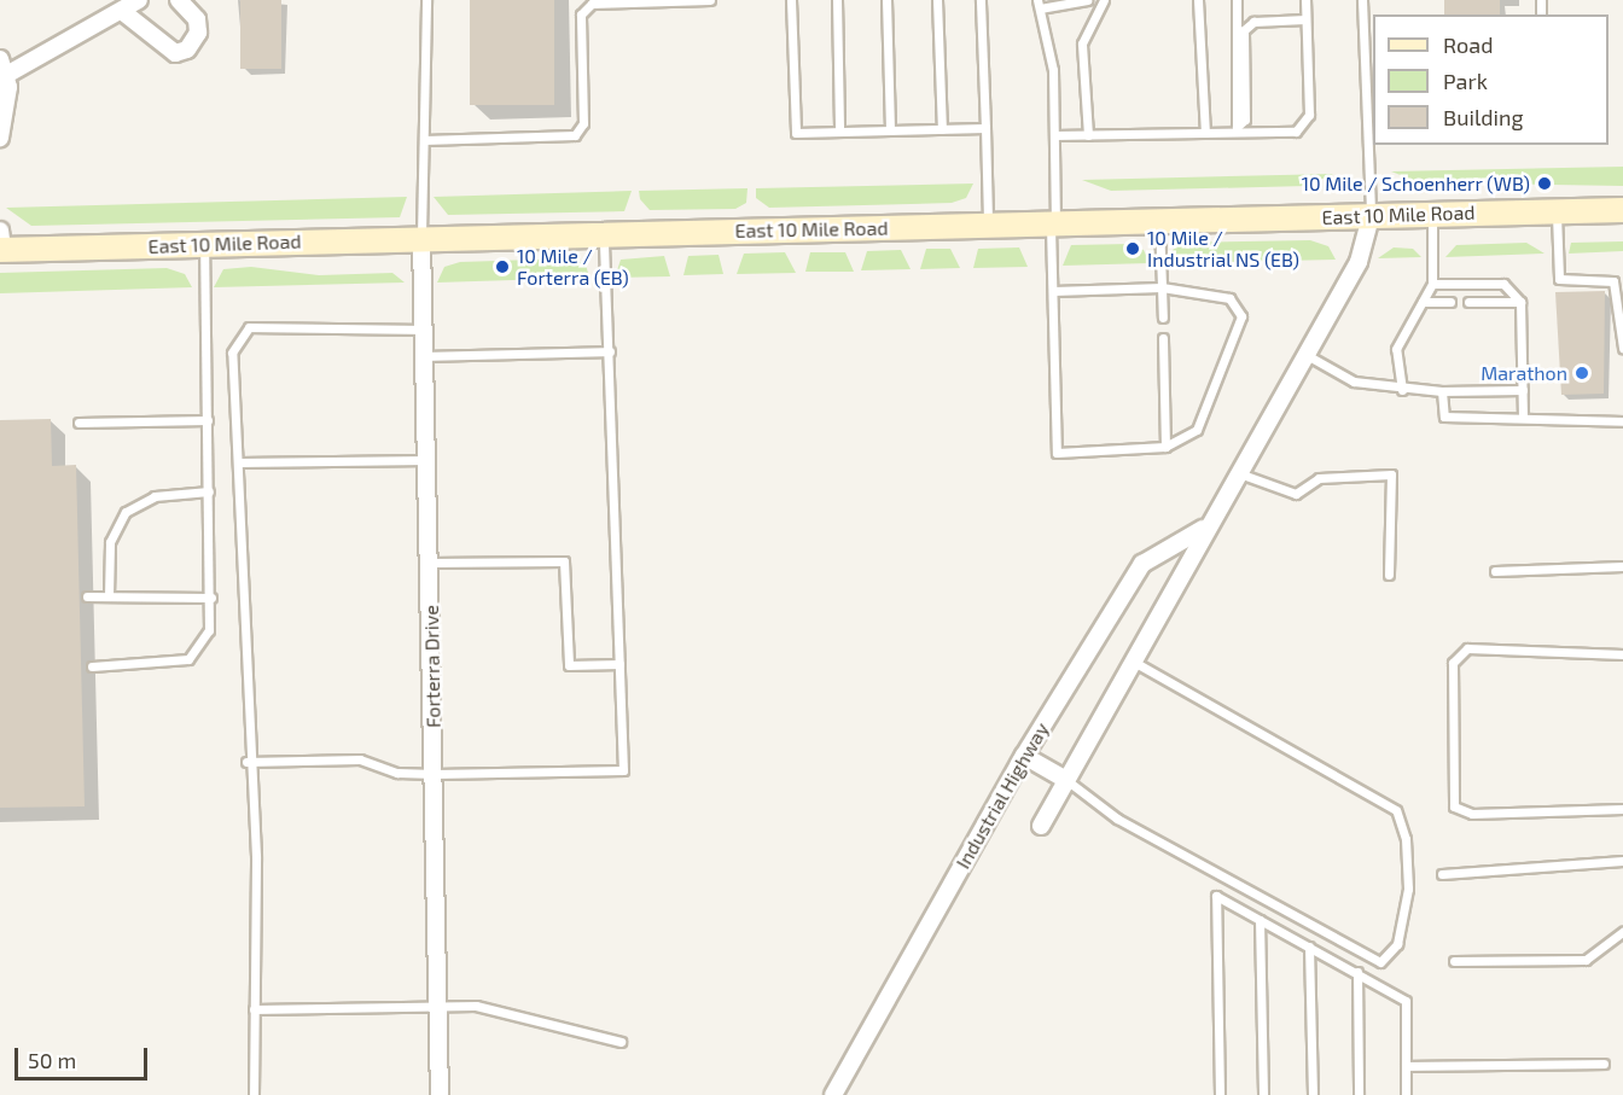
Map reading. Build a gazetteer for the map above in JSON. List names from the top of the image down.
{
  "streets": {
    "main road": ["East 10 Mile Road"],
    "street": ["Forterra Drive", "Industrial Highway"]
  },
  "crossings": [
    ["East 10 Mile Road", "Forterra Drive"]
  ],
  "places": [
    "10 Mile / Schoenherr (WB)",
    "10 Mile / Industrial NS (EB)",
    "10 Mile / Forterra (EB)",
    "Marathon"
  ],
  "legend": ["Road", "Park", "Building"],
  "scale_bar": "50 m"
}
